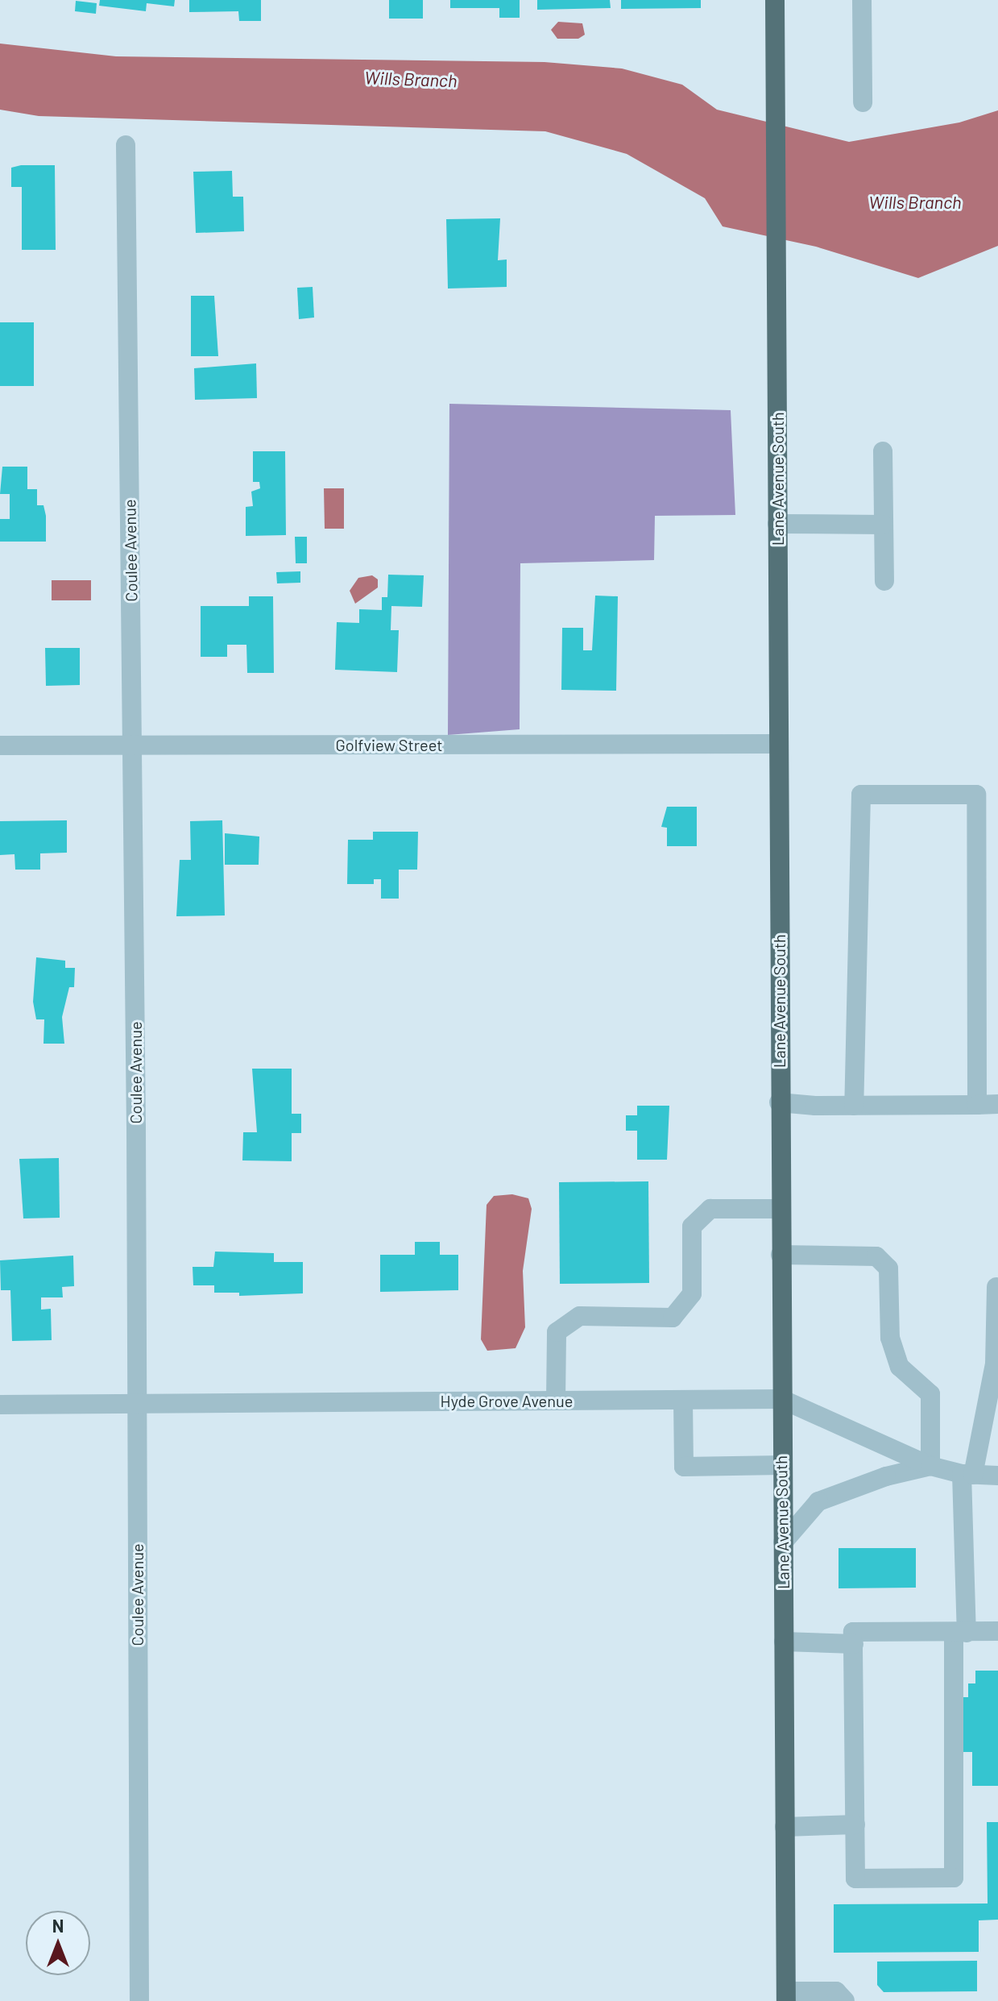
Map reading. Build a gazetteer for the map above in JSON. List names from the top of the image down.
{
  "streets": {
    "main road": ["Lane Avenue South"],
    "street": ["Coulee Avenue", "Golfview Street", "Hyde Grove Avenue"]
  },
  "crossings": [
    ["Lane Avenue South", "Golfview Street"],
    ["Lane Avenue South", "Hyde Grove Avenue"],
    ["Coulee Avenue", "Golfview Street"],
    ["Coulee Avenue", "Hyde Grove Avenue"]
  ],
  "water": ["Wills Branch"],
  "north": "top"
}
